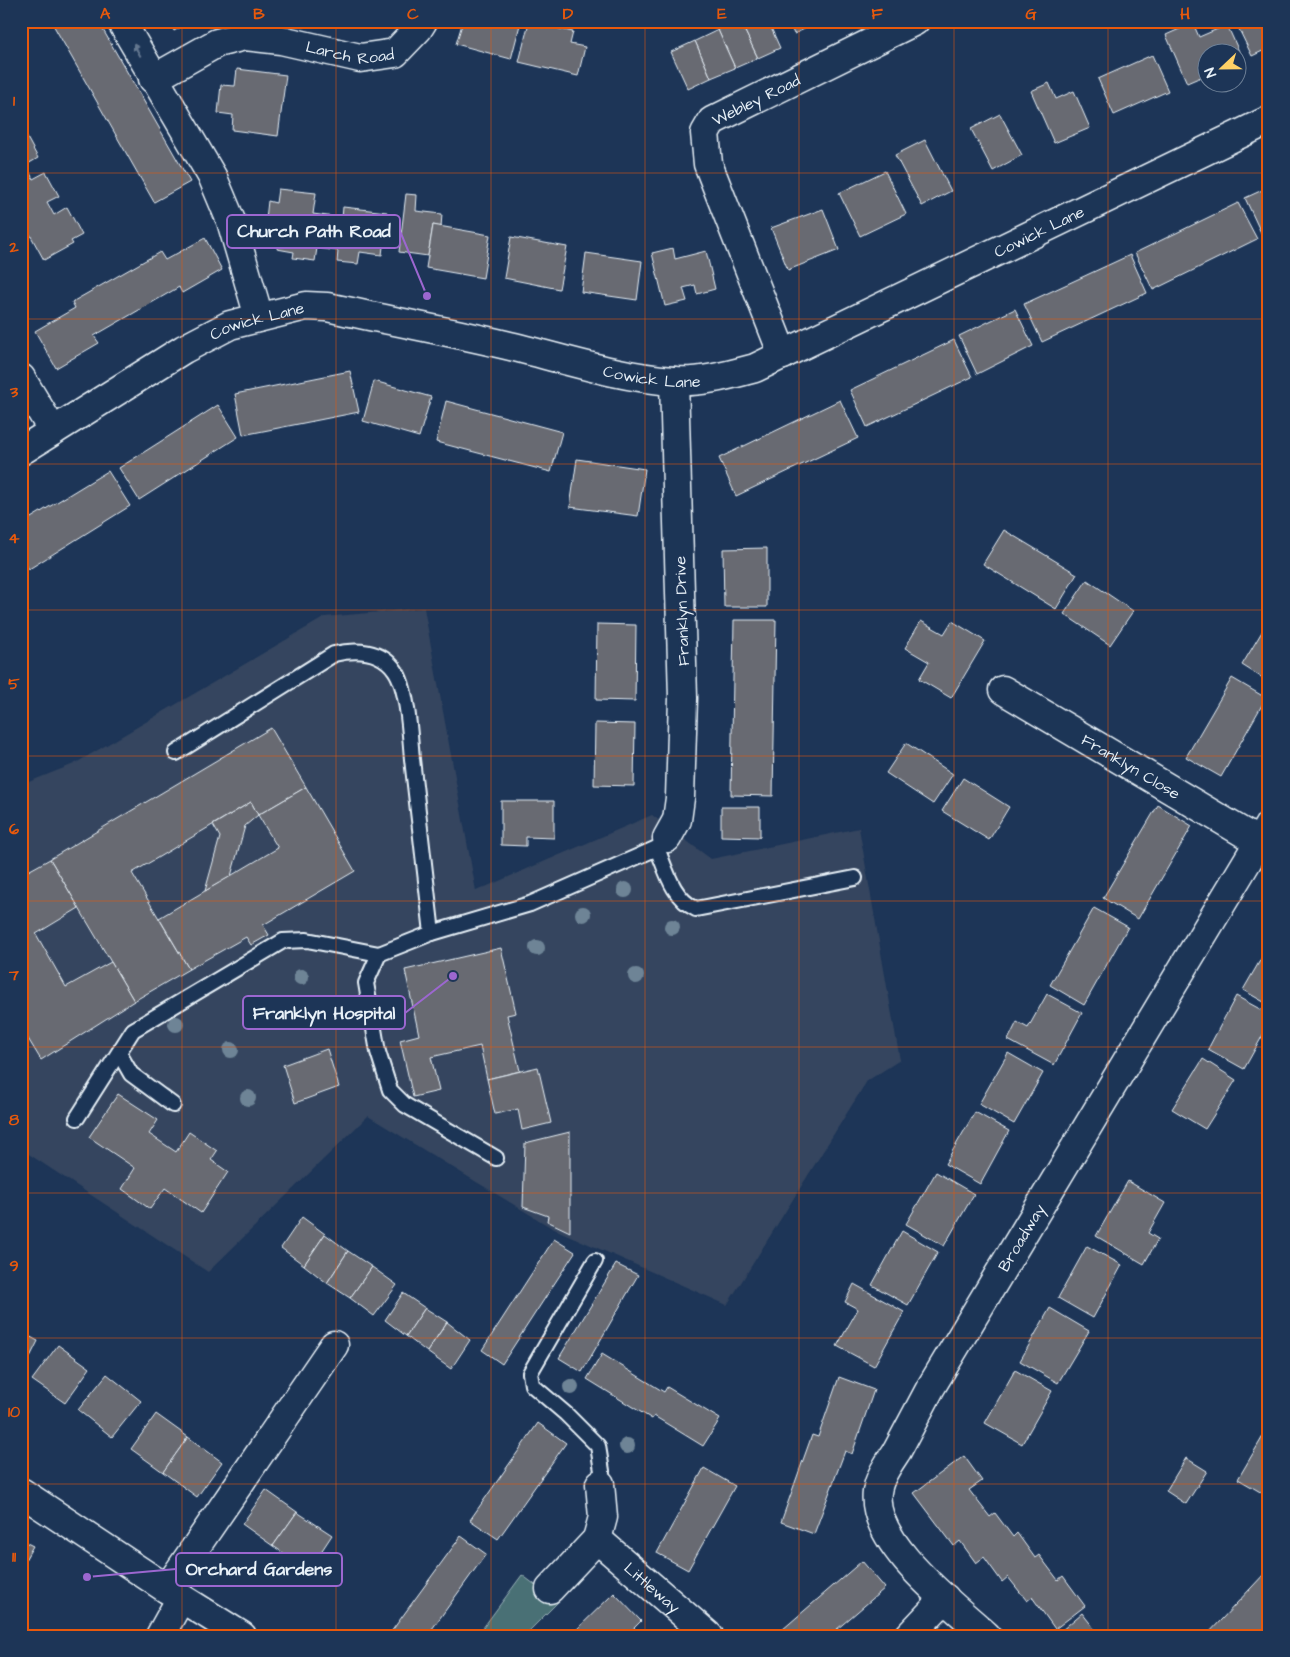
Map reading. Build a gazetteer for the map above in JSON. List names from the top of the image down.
{
  "streets": {
    "street": [
      "Larch Road",
      "Webley Road",
      "Cowick Lane",
      "Franklyn Drive",
      "Franklyn Close",
      "Broadway",
      "Littleway"
    ]
  },
  "crossings": [
    ["Webley Road", "Cowick Lane"],
    ["Cowick Lane", "Franklyn Drive"],
    ["Franklyn Close", "Broadway"]
  ],
  "places": ["Church Path Road", "Franklyn Hospital", "Orchard Gardens"],
  "north": "left",
  "grid": {
    "columns": [
      "A",
      "B",
      "C",
      "D",
      "E",
      "F",
      "G",
      "H"
    ],
    "rows": [
      "1",
      "2",
      "3",
      "4",
      "5",
      "6",
      "7",
      "8",
      "9",
      "10",
      "11"
    ]
  }
}
